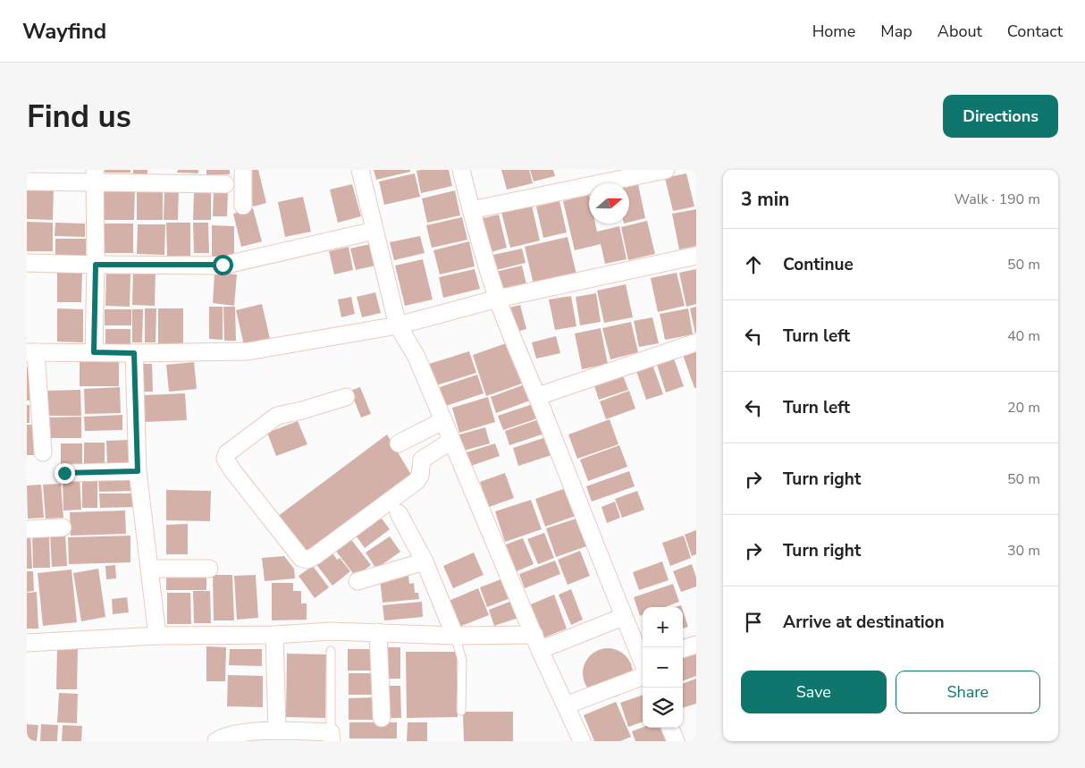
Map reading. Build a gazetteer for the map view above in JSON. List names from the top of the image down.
{
  "north": "right",
  "page": {
    "header": "Wayfind",
    "nav": [
      "Home",
      "Map",
      "About",
      "Contact"
    ],
    "buttons": [
      "Directions",
      ["Save", "Share"]
    ],
    "title": "Find us",
    "heading": ["3 min", "Walk · 190 m"],
    "list": [
      ["Continue", "50 m"],
      ["Turn left", "40 m"],
      ["Turn left", "20 m"],
      ["Turn right", "50 m"],
      ["Turn right", "30 m"],
      "Arrive at destination"
    ],
    "map_buttons": ["+", "−"]
  }
}
